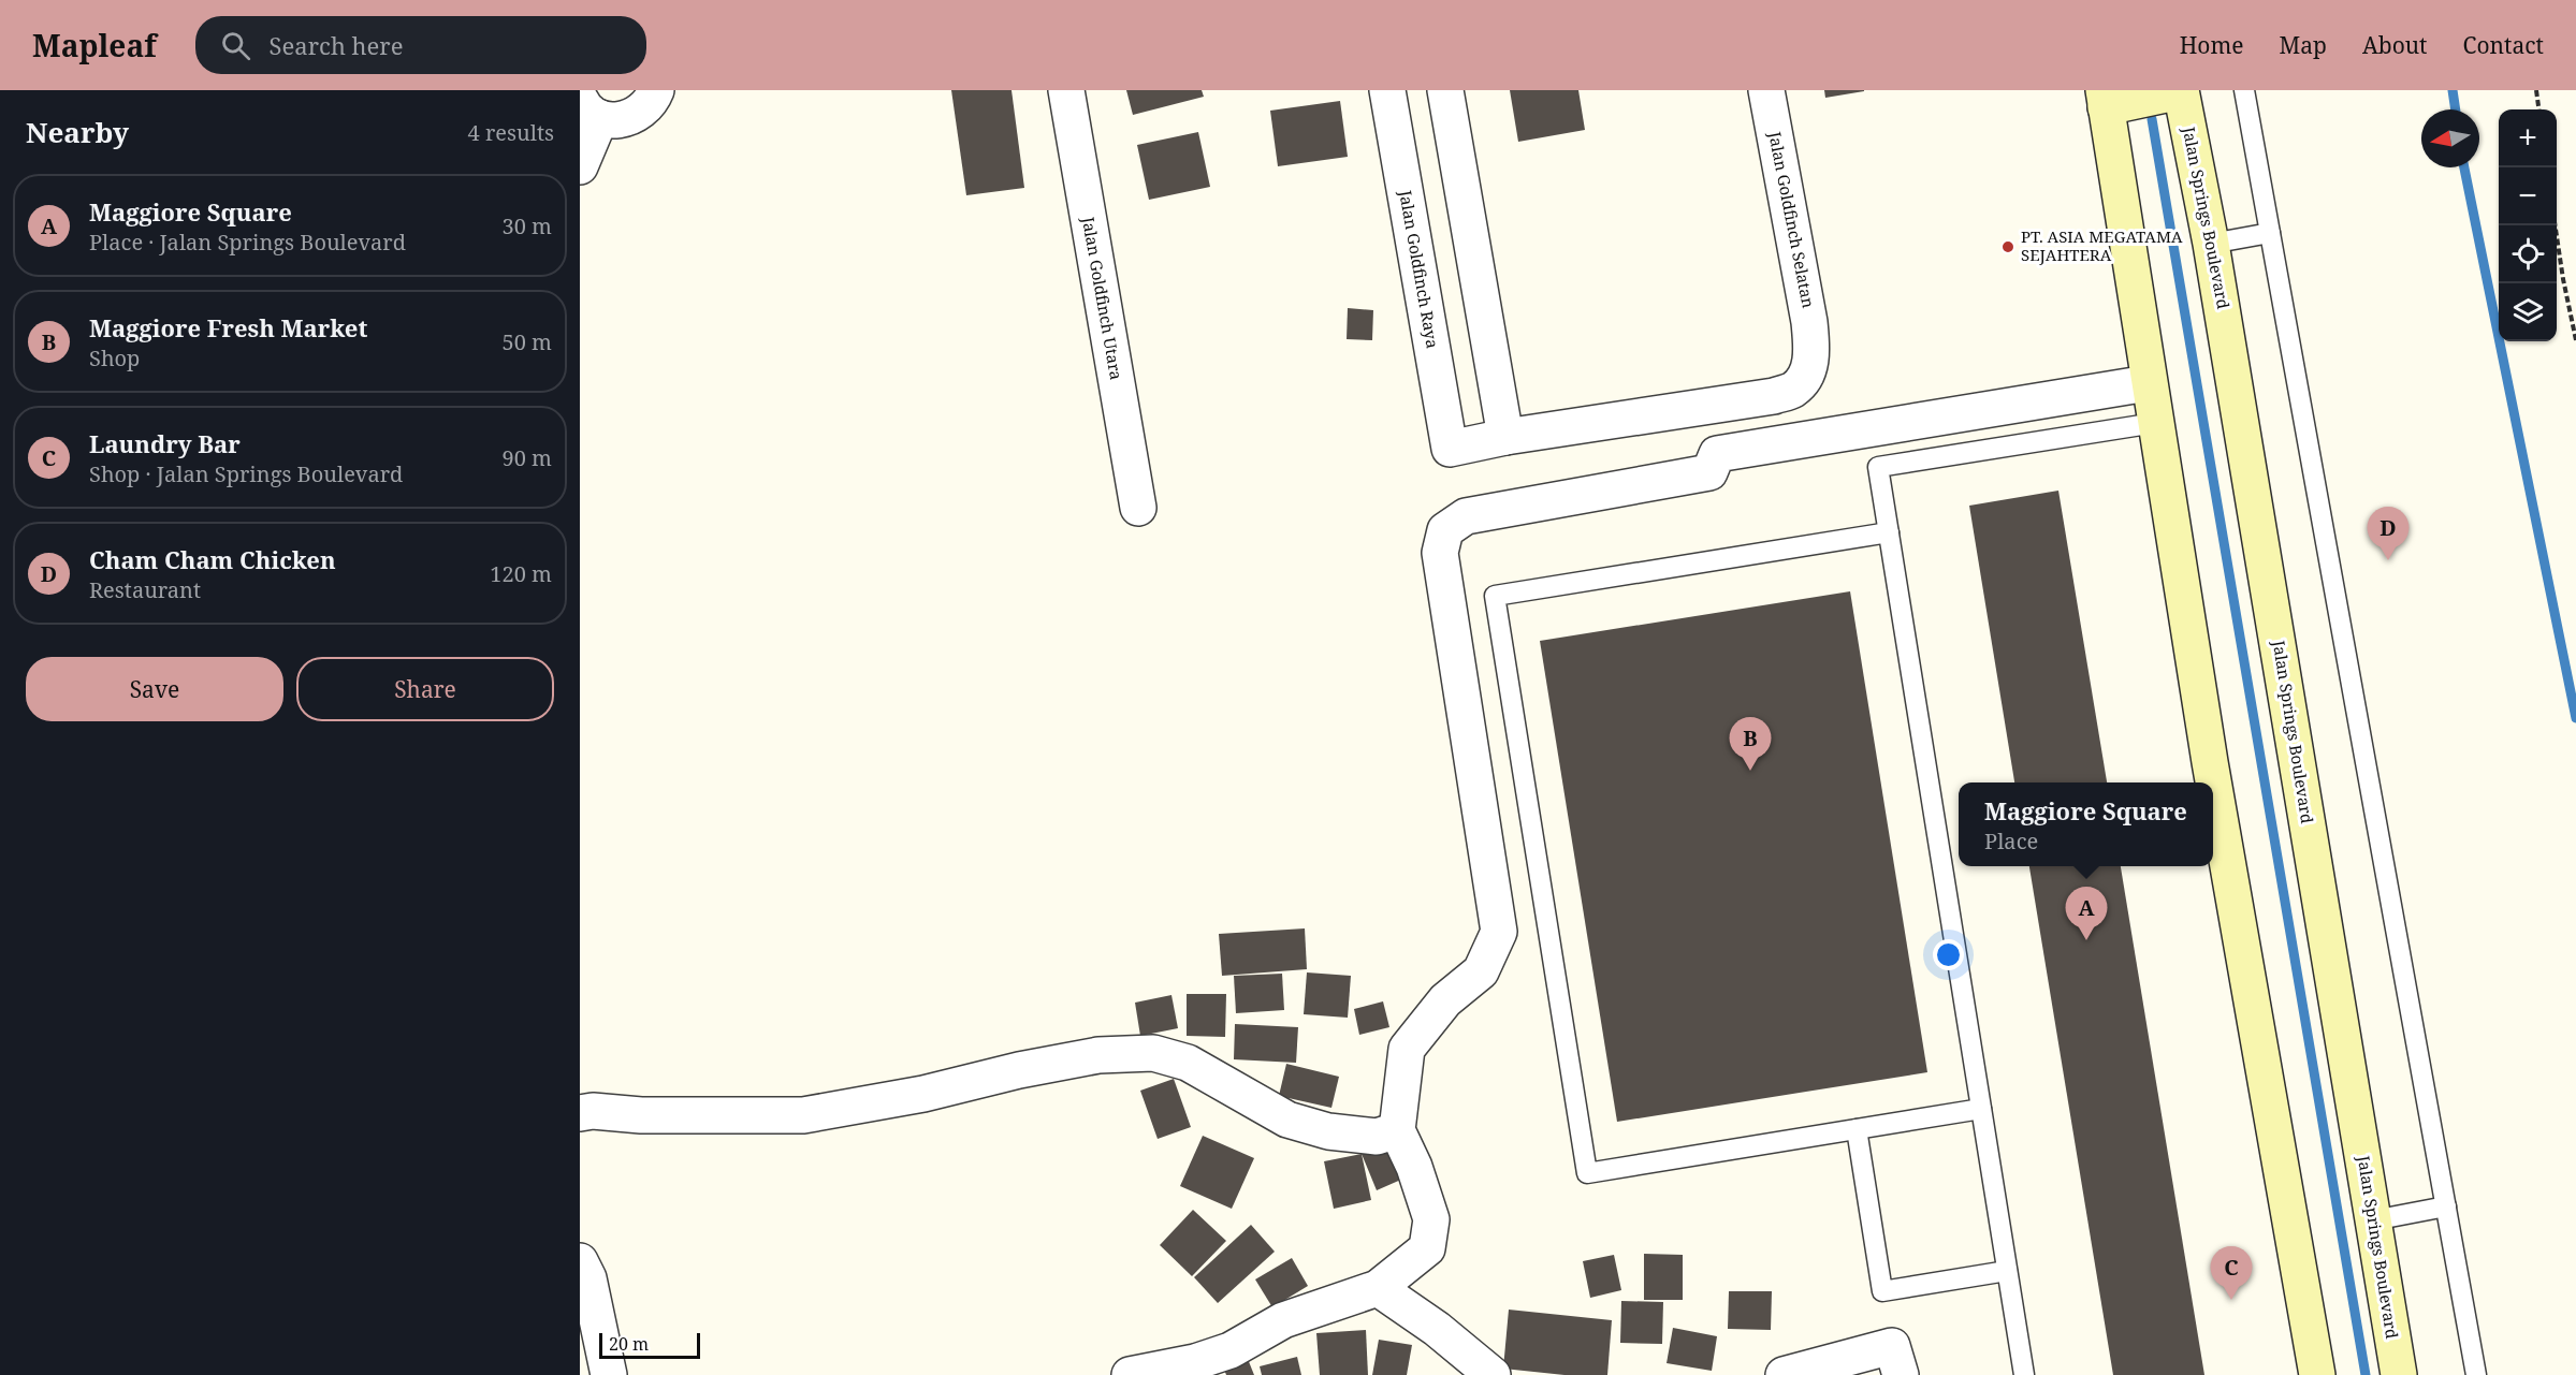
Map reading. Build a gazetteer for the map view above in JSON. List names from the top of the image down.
{
  "streets": {
    "main road": ["Jalan Springs Boulevard"],
    "street": ["Jalan Goldfinch Selatan", "Jalan Goldfinch Raya", "Jalan Goldfinch Utara"]
  },
  "crossings": [
    ["Jalan Goldfinch Selatan", "Jalan Goldfinch Raya"]
  ],
  "places": ["PT. ASIA MEGATAMA SEJAHTERA"],
  "scale_bar": "20 m",
  "north": "left",
  "page": {
    "header": "Mapleaf",
    "search": "Search here",
    "nav": [
      "Home",
      "Map",
      "About",
      "Contact"
    ],
    "heading": ["Nearby", "4 results"],
    "map_buttons": ["+", "−"],
    "list": [
      {
        "mark": "A",
        "name": "Maggiore Square",
        "note": "Place · Jalan Springs Boulevard",
        "value": "30 m"
      },
      {
        "mark": "B",
        "name": "Maggiore Fresh Market",
        "note": "Shop",
        "value": "50 m"
      },
      {
        "mark": "C",
        "name": "Laundry Bar",
        "note": "Shop · Jalan Springs Boulevard",
        "value": "90 m"
      },
      {
        "mark": "D",
        "name": "Cham Cham Chicken",
        "note": "Restaurant",
        "value": "120 m"
      }
    ],
    "pins": [
      "D",
      "B",
      "A",
      "C"
    ],
    "buttons": ["Save", "Share"],
    "popup": ["Maggiore Square", "Place"],
    "scale": "20 m"
  }
}
